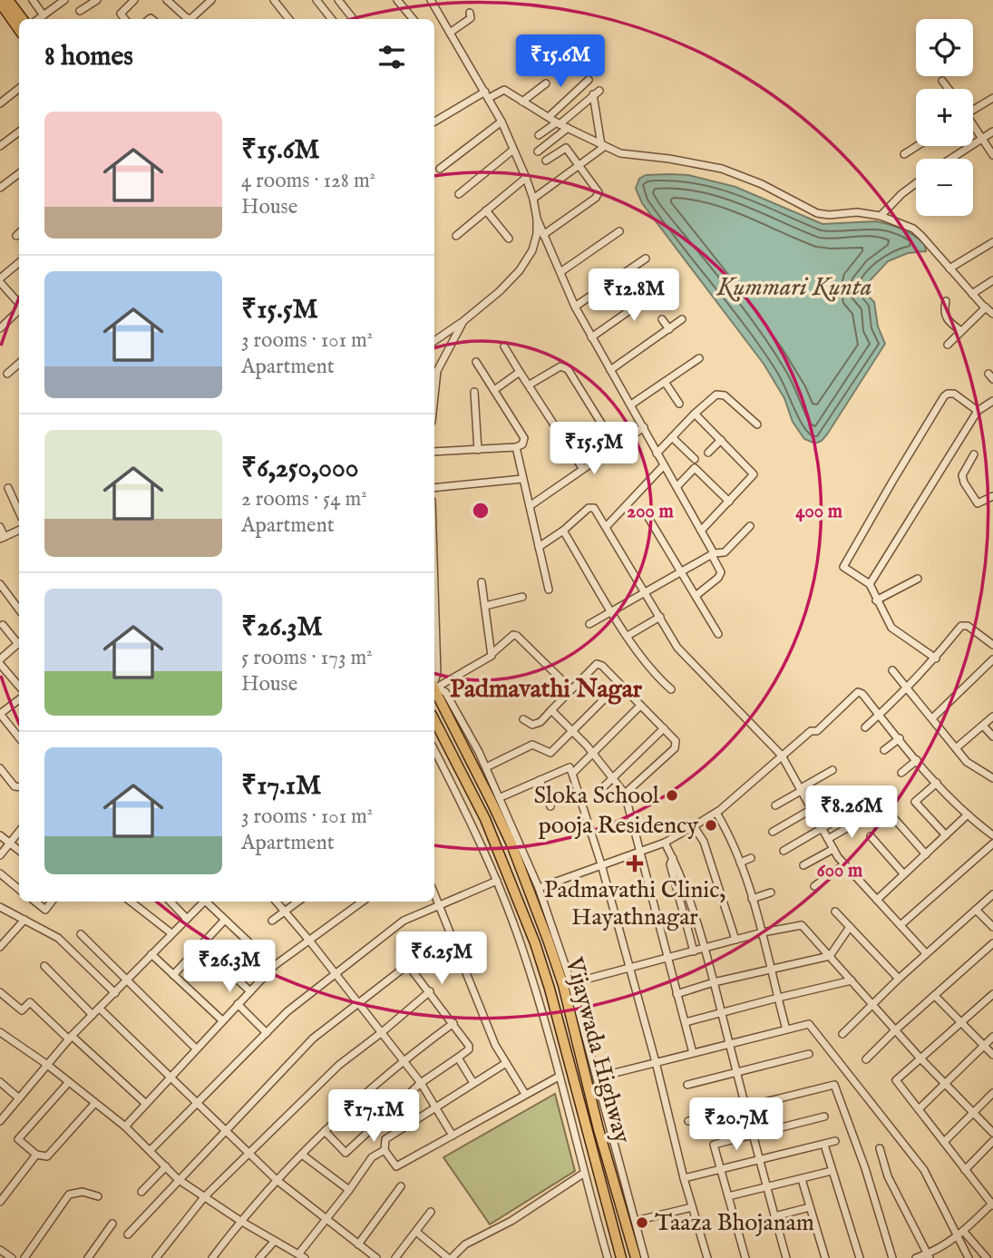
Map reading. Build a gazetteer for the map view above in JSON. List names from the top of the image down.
{
  "streets": {
    "highway": ["Vijaywada Highway"]
  },
  "districts": ["Padmavathi Nagar"],
  "water": ["Kummari Kunta"],
  "places": {
    "other": ["Sloka School", "pooja Residency", "Taaza Bhojanam"],
    "health": ["Padmavathi Clinic, Hayathnagar"]
  },
  "page": {
    "map_buttons": ["+", "−"],
    "heading": "8 homes",
    "price": [
      "₹15.6M",
      "₹12.8M",
      "₹15.5M",
      "₹8.26M",
      "₹6.25M",
      "₹26.3M",
      "₹17.1M",
      "₹20.7M"
    ],
    "list": [
      {
        "name": "₹15.6M",
        "note": "4 rooms · 128 m² · House"
      },
      {
        "name": "₹15.5M",
        "note": "3 rooms · 101 m² · Apartment"
      },
      {
        "name": "₹6,250,000",
        "note": "2 rooms · 54 m² · Apartment"
      },
      {
        "name": "₹26.3M",
        "note": "5 rooms · 173 m² · House"
      },
      {
        "name": "₹17.1M",
        "note": "3 rooms · 101 m² · Apartment"
      }
    ]
  },
  "rings": ["200 m", "400 m", "600 m"]
}
